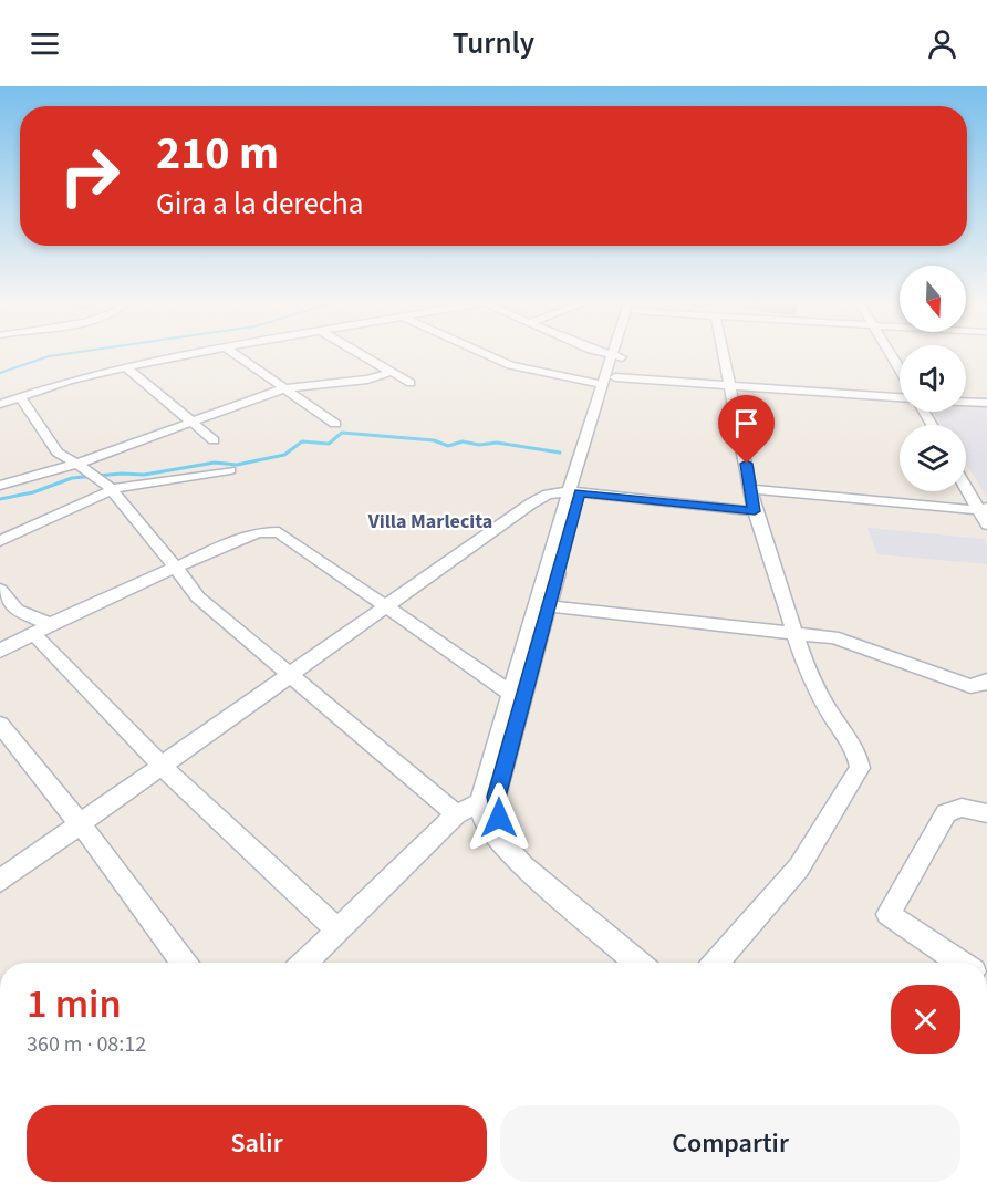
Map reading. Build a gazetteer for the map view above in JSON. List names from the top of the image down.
{
  "districts": ["Villa Marlecita"],
  "north": "bottom",
  "page": {
    "header": "Turnly",
    "turn": ["210 m", "Gira a la derecha"],
    "heading": ["1 min", "360 m · 08:12"],
    "buttons": ["Salir", "Compartir"]
  }
}
